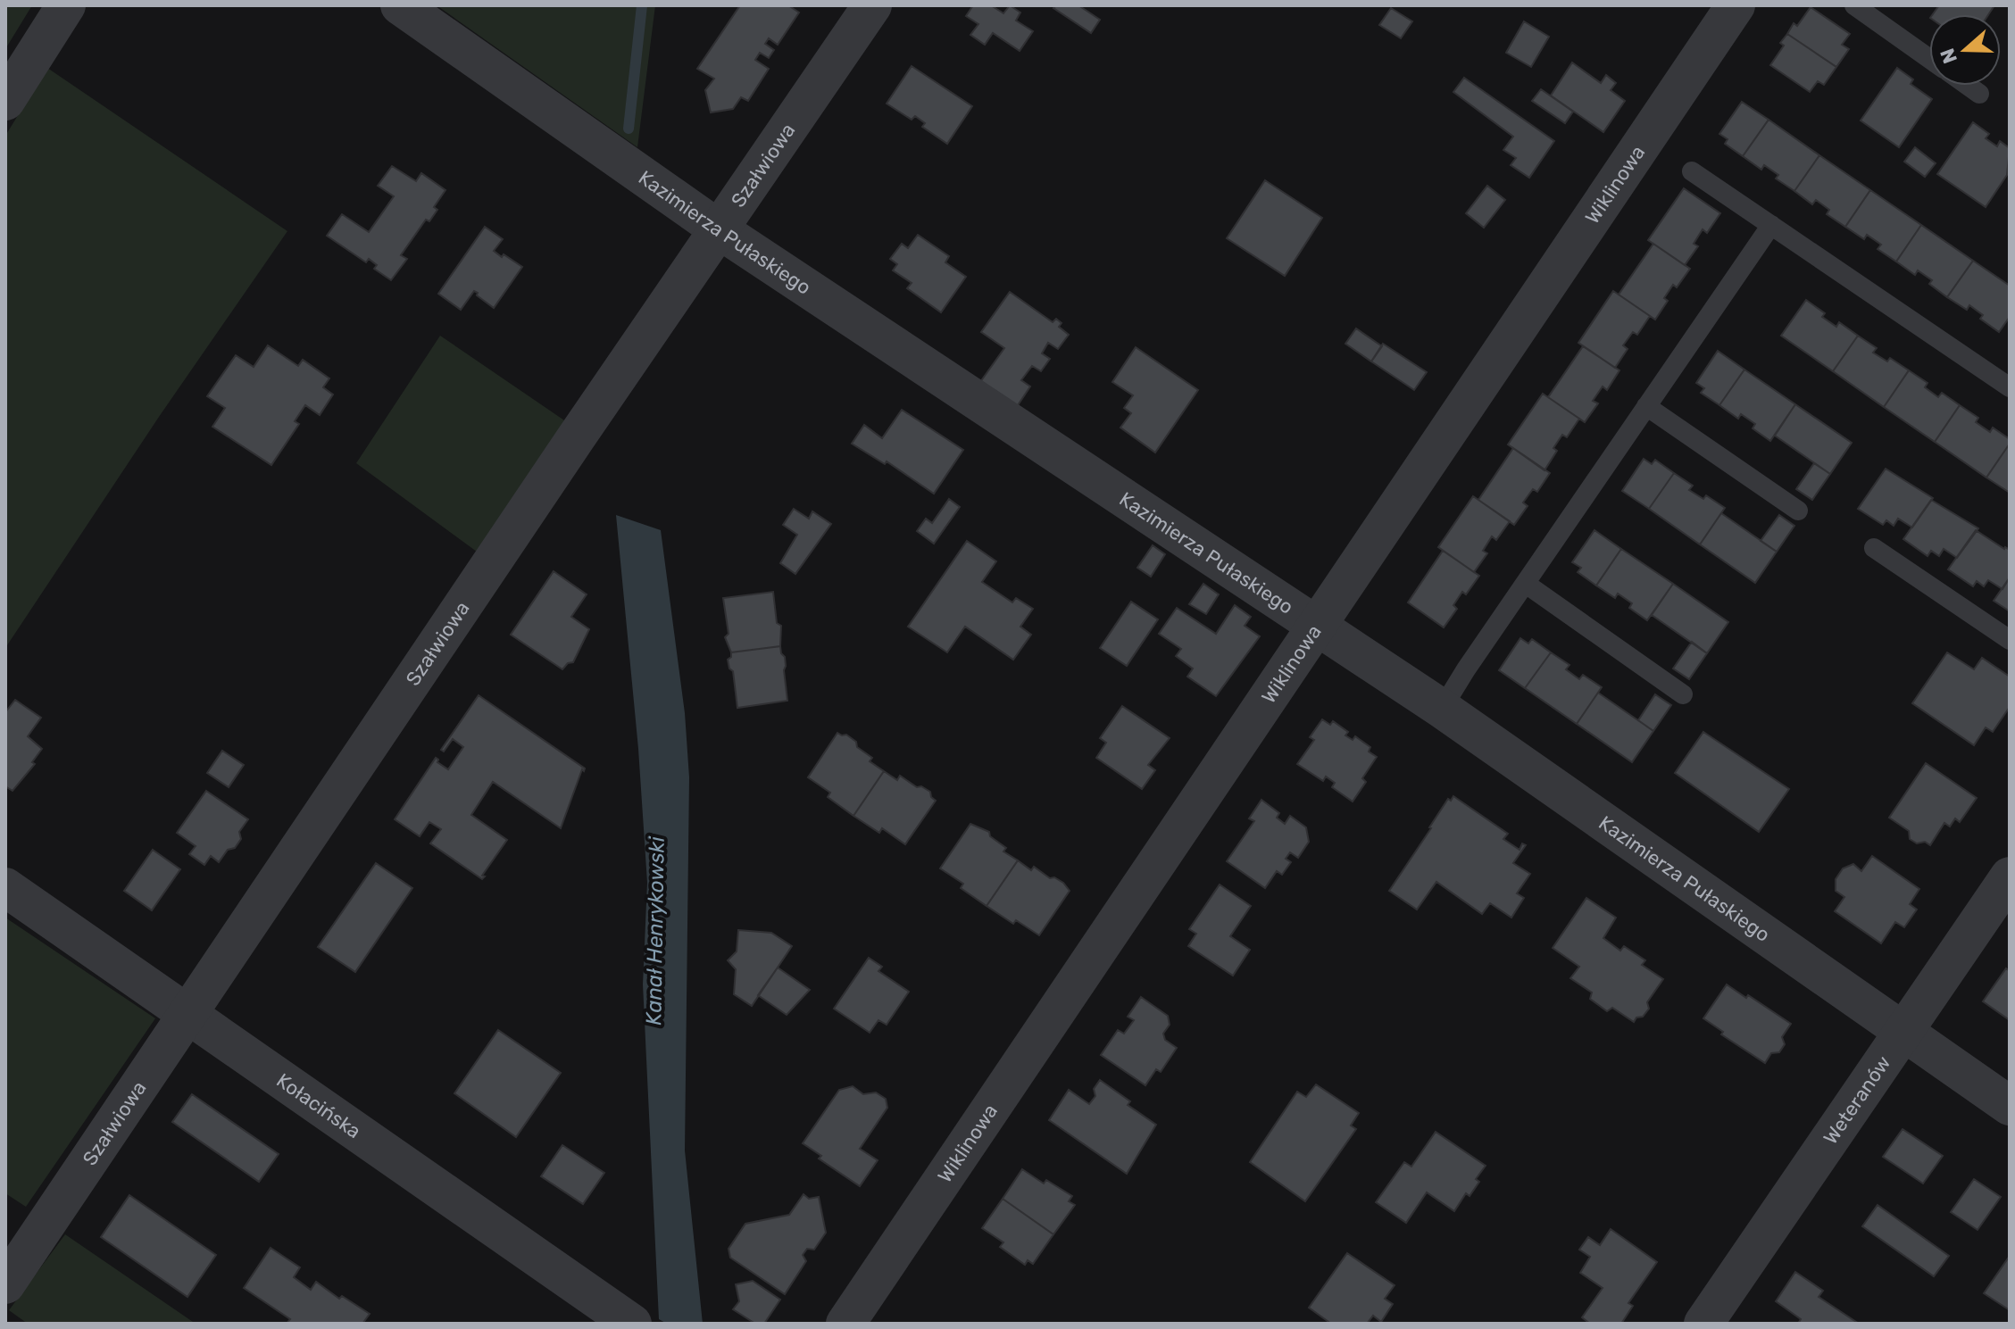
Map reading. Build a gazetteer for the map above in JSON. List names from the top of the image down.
{
  "streets": {
    "street": [
      "Szałwiowa",
      "Wiklinowa",
      "Kazimierza Pułaskiego",
      "Weteranów",
      "Kołacińska"
    ]
  },
  "crossings": [
    ["Szałwiowa", "Kazimierza Pułaskiego"],
    ["Szałwiowa", "Kołacińska"],
    ["Wiklinowa", "Kazimierza Pułaskiego"],
    ["Kazimierza Pułaskiego", "Weteranów"]
  ],
  "water": ["Kanał Henrykowski"],
  "north": "left"
}
